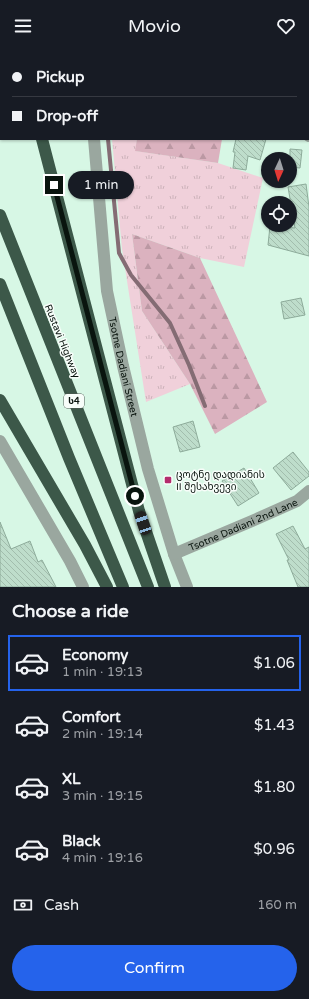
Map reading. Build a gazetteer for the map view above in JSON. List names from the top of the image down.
{
  "streets": {
    "highway": ["Rustavi Highway", "ს4"],
    "street": ["Tsotne Dadiani Street", "Tsotne Dadiani 2nd Lane"]
  },
  "crossings": [
    ["Tsotne Dadiani Street", "Tsotne Dadiani 2nd Lane"]
  ],
  "places": {
    "transit": ["ცოტნე დადიანის II შესახვევი"]
  },
  "north": "bottom",
  "page": {
    "header": "Movio",
    "banner": ["Pickup", "Drop-off"],
    "bubble": "1 min",
    "heading": "Choose a ride",
    "list": [
      {
        "name": "Economy",
        "note": "1 min · 19:13",
        "value": "$1.06"
      },
      {
        "name": "Comfort",
        "note": "2 min · 19:14",
        "value": "$1.43"
      },
      {
        "name": "XL",
        "note": "3 min · 19:15",
        "value": "$1.80"
      },
      {
        "name": "Black",
        "note": "4 min · 19:16",
        "value": "$0.96"
      }
    ],
    "pay": ["Cash", "160 m"],
    "buttons": "Confirm"
  }
}
